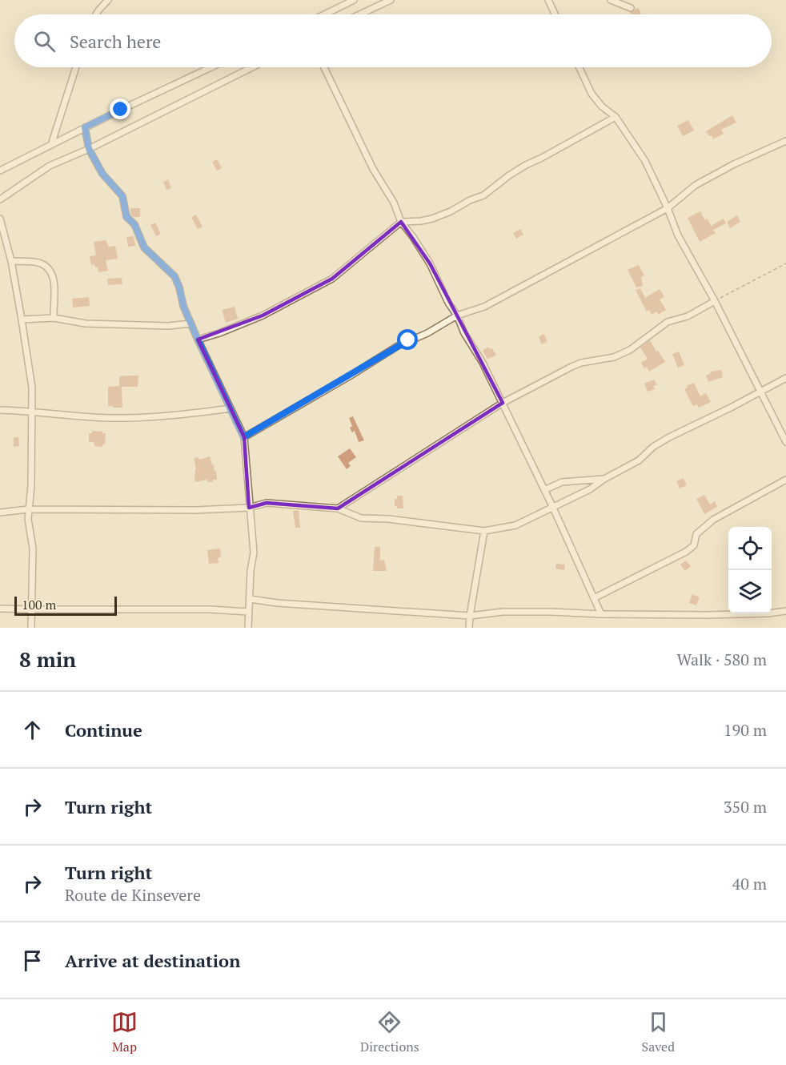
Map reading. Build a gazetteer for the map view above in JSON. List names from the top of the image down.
{
  "scale_bar": "100 m",
  "page": {
    "search": "Search here",
    "scale": "100 m",
    "heading": ["8 min", "Walk · 580 m"],
    "list": [
      ["Continue", "190 m"],
      ["Turn right", "350 m"],
      ["Turn right", "Route de Kinsevere", "40 m"],
      "Arrive at destination"
    ],
    "nav": ["Map", "Directions", "Saved"]
  }
}
